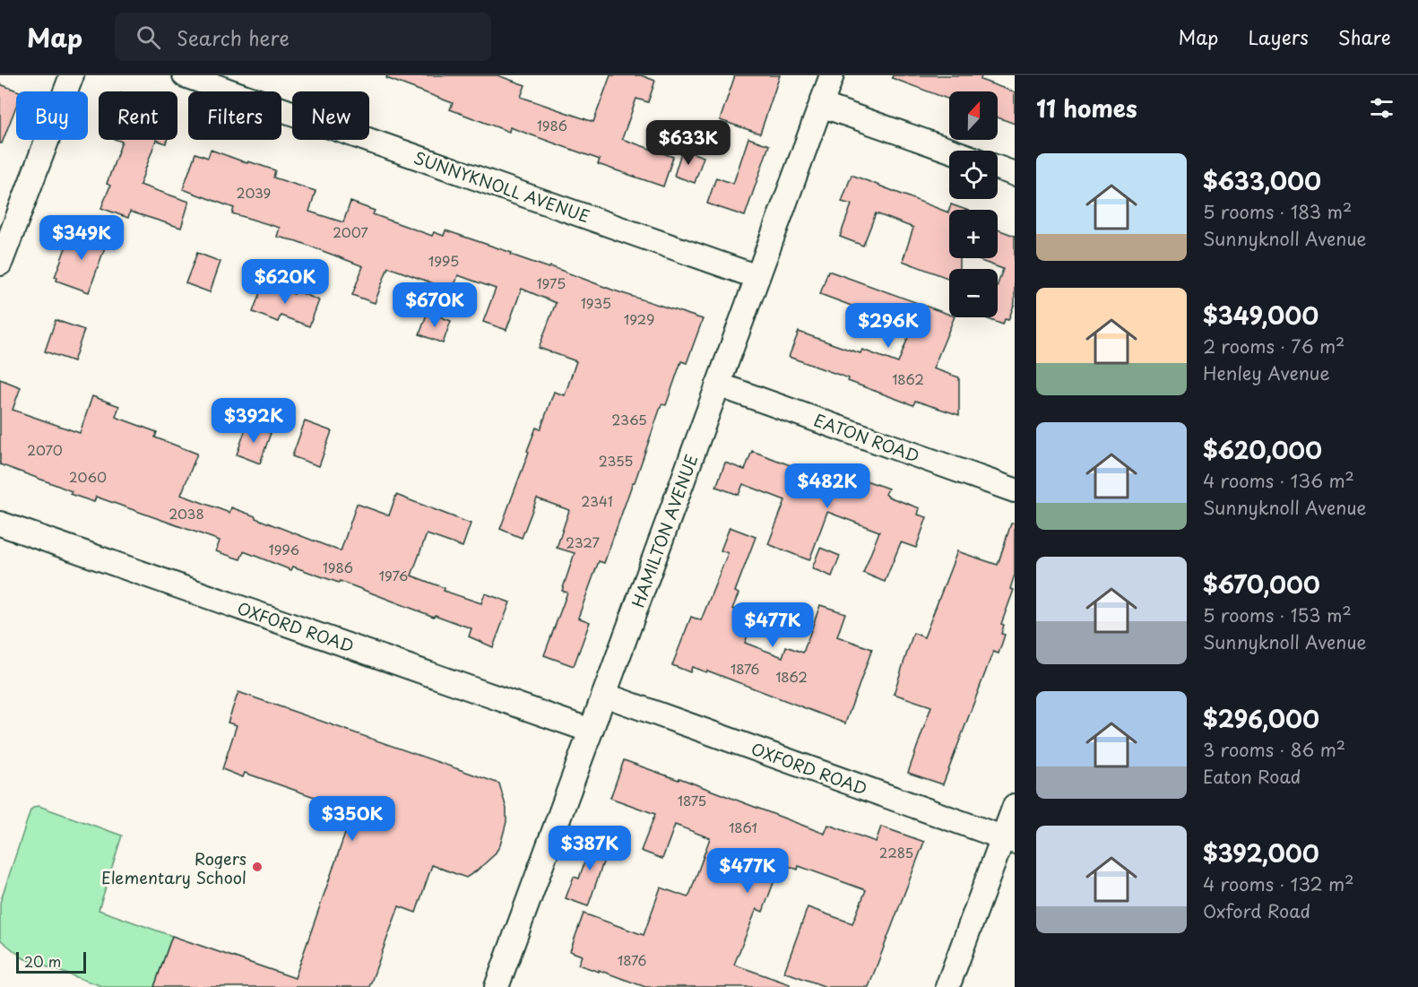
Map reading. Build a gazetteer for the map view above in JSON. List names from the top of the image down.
{
  "streets": {
    "street": [
      "SUNNYKNOLL AVENUE",
      "EATON ROAD",
      "HAMILTON AVENUE",
      "OXFORD ROAD"
    ]
  },
  "crossings": [
    ["SUNNYKNOLL AVENUE", "HAMILTON AVENUE"],
    ["EATON ROAD", "HAMILTON AVENUE"],
    ["HAMILTON AVENUE", "OXFORD ROAD"]
  ],
  "places": ["Rogers Elementary School"],
  "house_numbers": [
    "1986",
    "2039",
    "2007",
    "1995",
    "1975",
    "1935",
    "1929",
    "1862",
    "2365",
    "2070",
    "2355",
    "2060",
    "2341",
    "2038",
    "2327",
    "1996",
    "1986",
    "1976",
    "1876",
    "1862",
    "1875",
    "1861",
    "2285",
    "1876"
  ],
  "scale_bar": "20 m",
  "north": "top",
  "page": {
    "header": "Map",
    "search": "Search here",
    "nav": ["Map", "Layers", "Share"],
    "heading": "11 homes",
    "map_buttons": ["+", "−"],
    "chip": [
      "Buy",
      "Rent",
      "Filters",
      "New"
    ],
    "price": [
      "$633K",
      "$349K",
      "$620K",
      "$670K",
      "$296K",
      "$392K",
      "$482K",
      "$477K",
      "$350K",
      "$387K",
      "$477K"
    ],
    "list": [
      {
        "name": "$633,000",
        "note": "5 rooms · 183 m² · Sunnyknoll Avenue"
      },
      {
        "name": "$349,000",
        "note": "2 rooms · 76 m² · Henley Avenue"
      },
      {
        "name": "$620,000",
        "note": "4 rooms · 136 m² · Sunnyknoll Avenue"
      },
      {
        "name": "$670,000",
        "note": "5 rooms · 153 m² · Sunnyknoll Avenue"
      },
      {
        "name": "$296,000",
        "note": "3 rooms · 86 m² · Eaton Road"
      },
      {
        "name": "$392,000",
        "note": "4 rooms · 132 m² · Oxford Road"
      }
    ],
    "scale": "20 m"
  }
}
